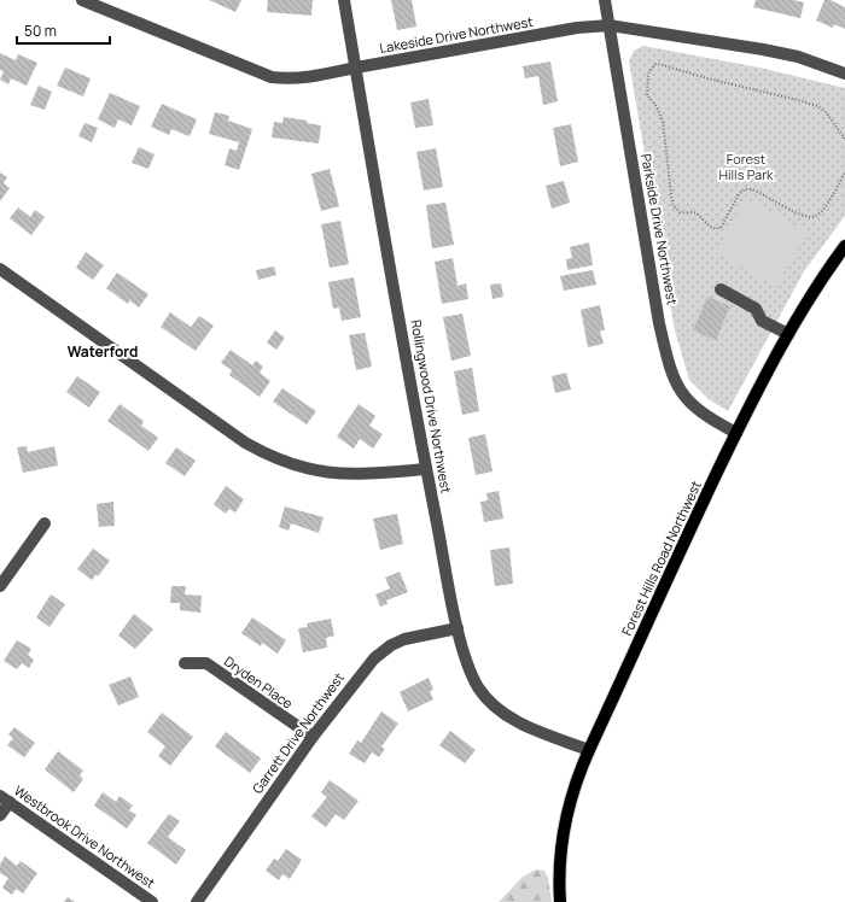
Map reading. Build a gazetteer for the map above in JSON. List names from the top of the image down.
{
  "streets": {
    "main road": ["Forest Hills Road Northwest"],
    "street": [
      "Lakeside Drive Northwest",
      "Parkside Drive Northwest",
      "Rollingwood Drive Northwest",
      "Dryden Place",
      "Garrett Drive Northwest",
      "Westbrook Drive Northwest"
    ]
  },
  "crossings": [
    ["Lakeside Drive Northwest", "Parkside Drive Northwest"],
    ["Lakeside Drive Northwest", "Rollingwood Drive Northwest"],
    ["Parkside Drive Northwest", "Forest Hills Road Northwest"],
    ["Rollingwood Drive Northwest", "Forest Hills Road Northwest"],
    ["Rollingwood Drive Northwest", "Garrett Drive Northwest"],
    ["Dryden Place", "Garrett Drive Northwest"]
  ],
  "districts": ["Waterford"],
  "parks": ["Forest Hills Park"],
  "scale_bar": "50 m"
}
